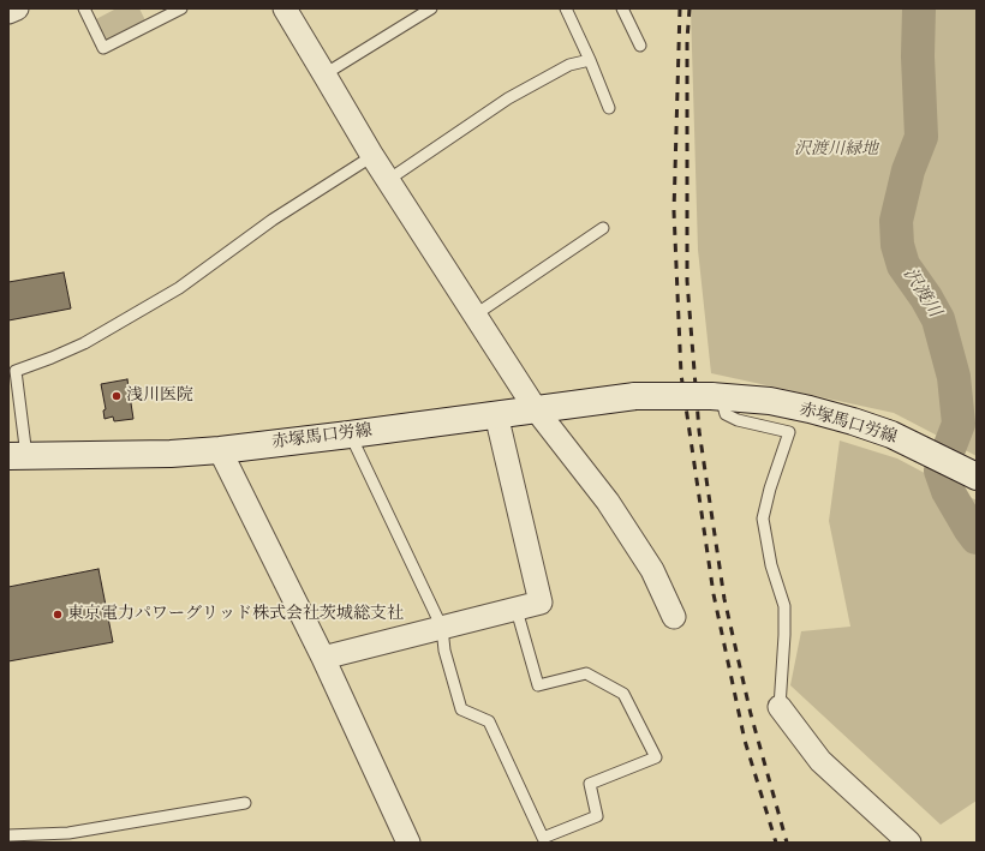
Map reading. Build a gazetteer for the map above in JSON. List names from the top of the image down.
{
  "streets": {
    "main road": ["赤塚馬口労線"]
  },
  "water": ["沢渡川"],
  "parks": ["沢渡川緑地"],
  "places": ["浅川医院", "東京電力パワーグリッド株式会社茨城総支社"]
}
